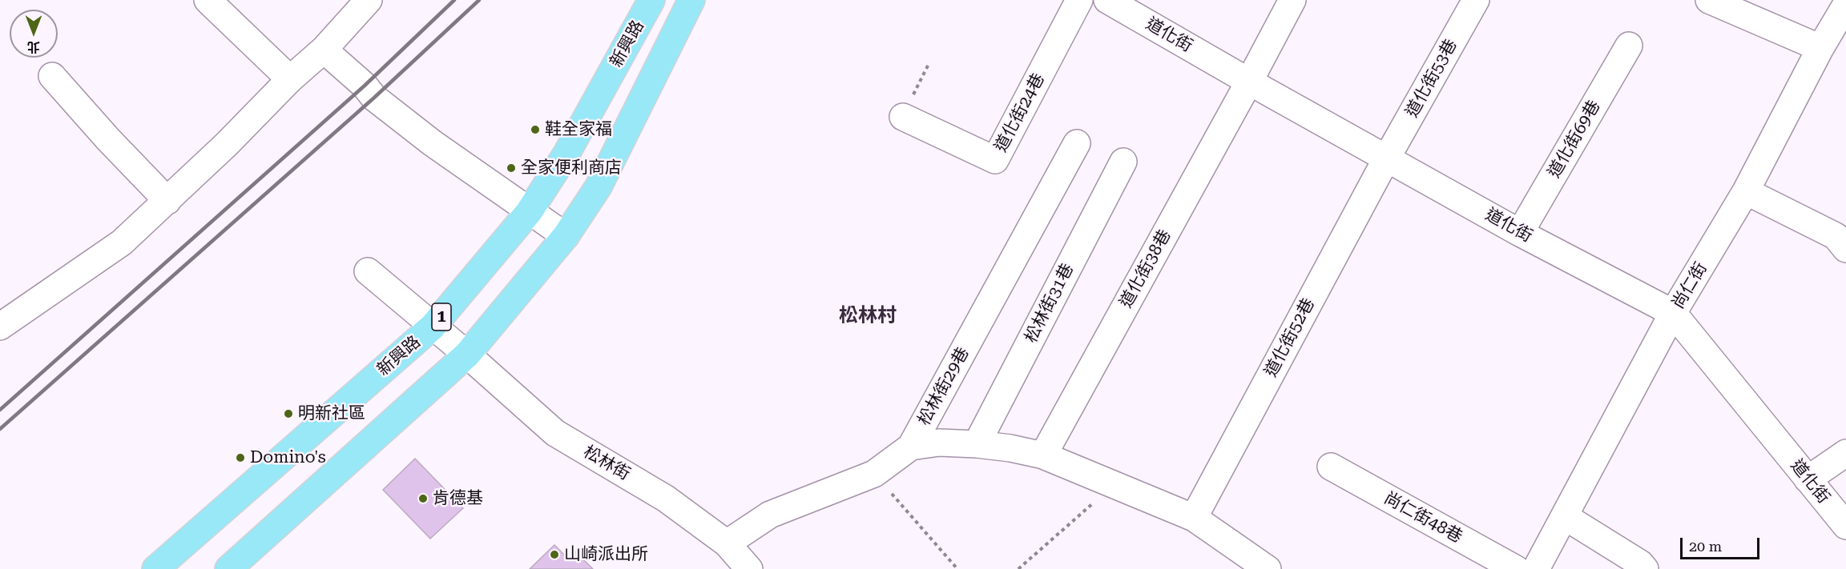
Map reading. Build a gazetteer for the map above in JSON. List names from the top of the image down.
{
  "streets": {
    "main road": ["新興路", "1"],
    "street": [
      "道化街",
      "道化街53巷",
      "道化街24巷",
      "道化街69巷",
      "道化街38巷",
      "尚仁街",
      "松林街31巷",
      "道化街52巷",
      "松林街29巷",
      "松林街",
      "尚仁街48巷"
    ]
  },
  "crossings": [
    ["道化街", "道化街53巷"],
    ["道化街", "道化街69巷"],
    ["道化街", "道化街38巷"],
    ["道化街", "尚仁街"],
    ["道化街", "道化街52巷"],
    ["新興路", "松林街"],
    ["道化街53巷", "道化街52巷"],
    ["松林街29巷", "松林街"]
  ],
  "districts": ["松林村"],
  "places": [
    "鞋全家福",
    "全家便利商店",
    "明新社區",
    "Domino's",
    "肯德基",
    "山崎派出所"
  ],
  "scale_bar": "20 m",
  "north": "bottom"
}
